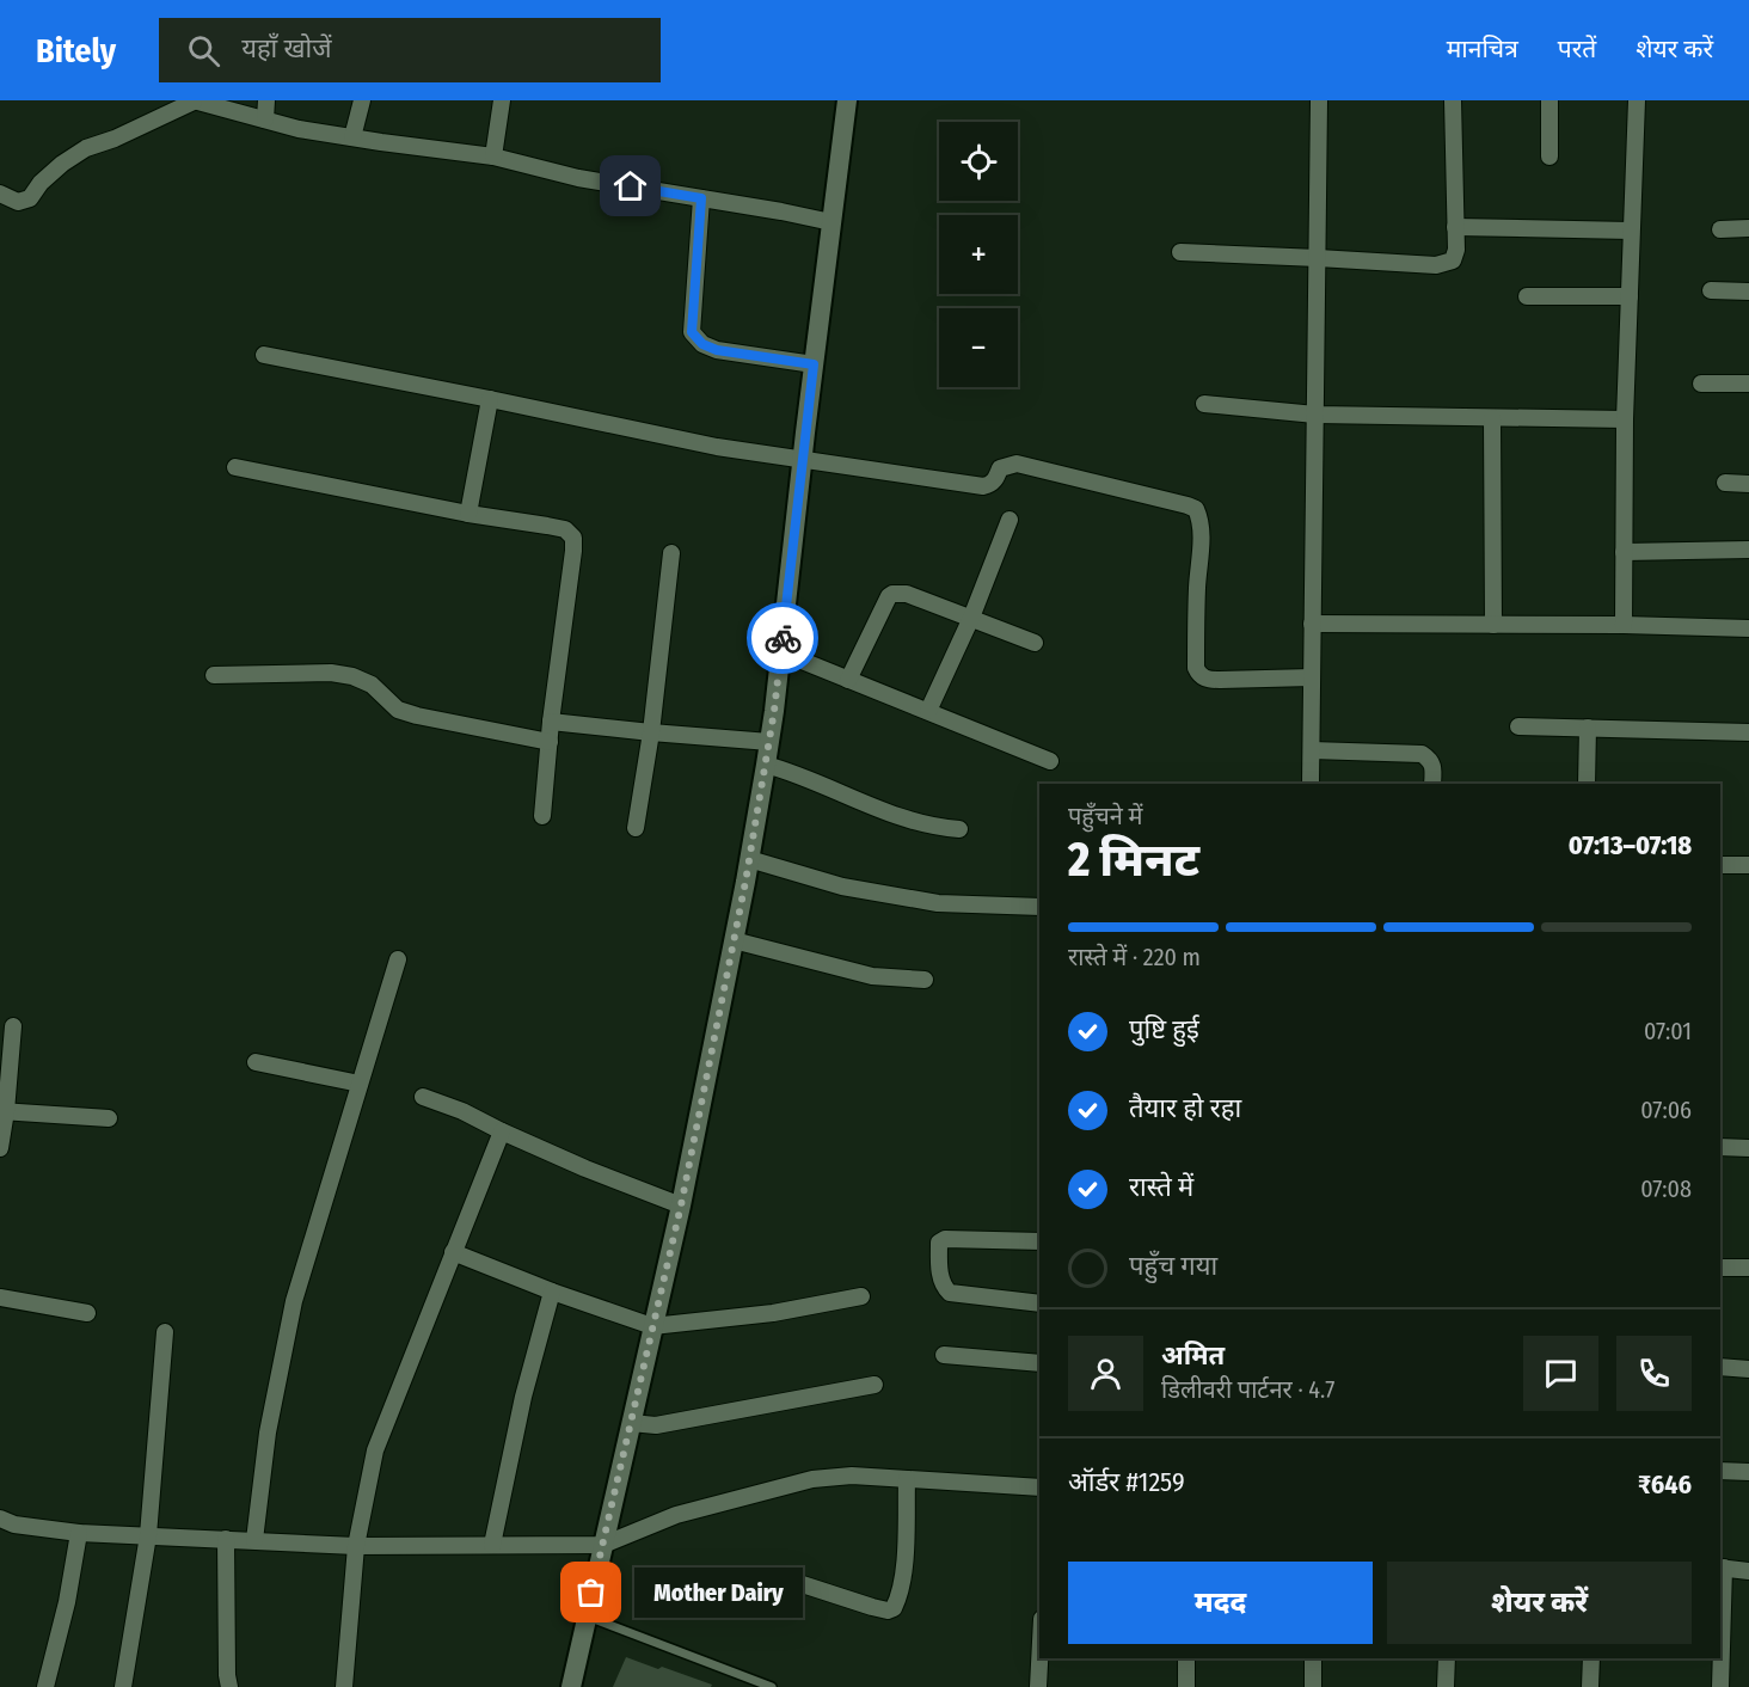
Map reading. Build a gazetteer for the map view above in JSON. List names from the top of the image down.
{
  "places": ["Mother Dairy"],
  "page": {
    "header": "Bitely",
    "search": "यहाँ खोजें",
    "nav": ["मानचित्र", "परतें", "शेयर करें"],
    "map_buttons": ["+", "−"],
    "heading": ["2 मिनट", "पहुँचने में", "07:13–07:18"],
    "panel": [
      "अमित",
      "डिलीवरी पार्टनर · 4.7",
      "ऑर्डर #1259",
      "₹646"
    ],
    "bar": "रास्ते में · 220 m",
    "list": [
      ["पुष्टि हुई", "07:01"],
      ["तैयार हो रहा", "07:06"],
      ["रास्ते में", "07:08"],
      "पहुँच गया"
    ],
    "buttons": ["मदद", "शेयर करें"],
    "bubble": "Mother Dairy"
  }
}
